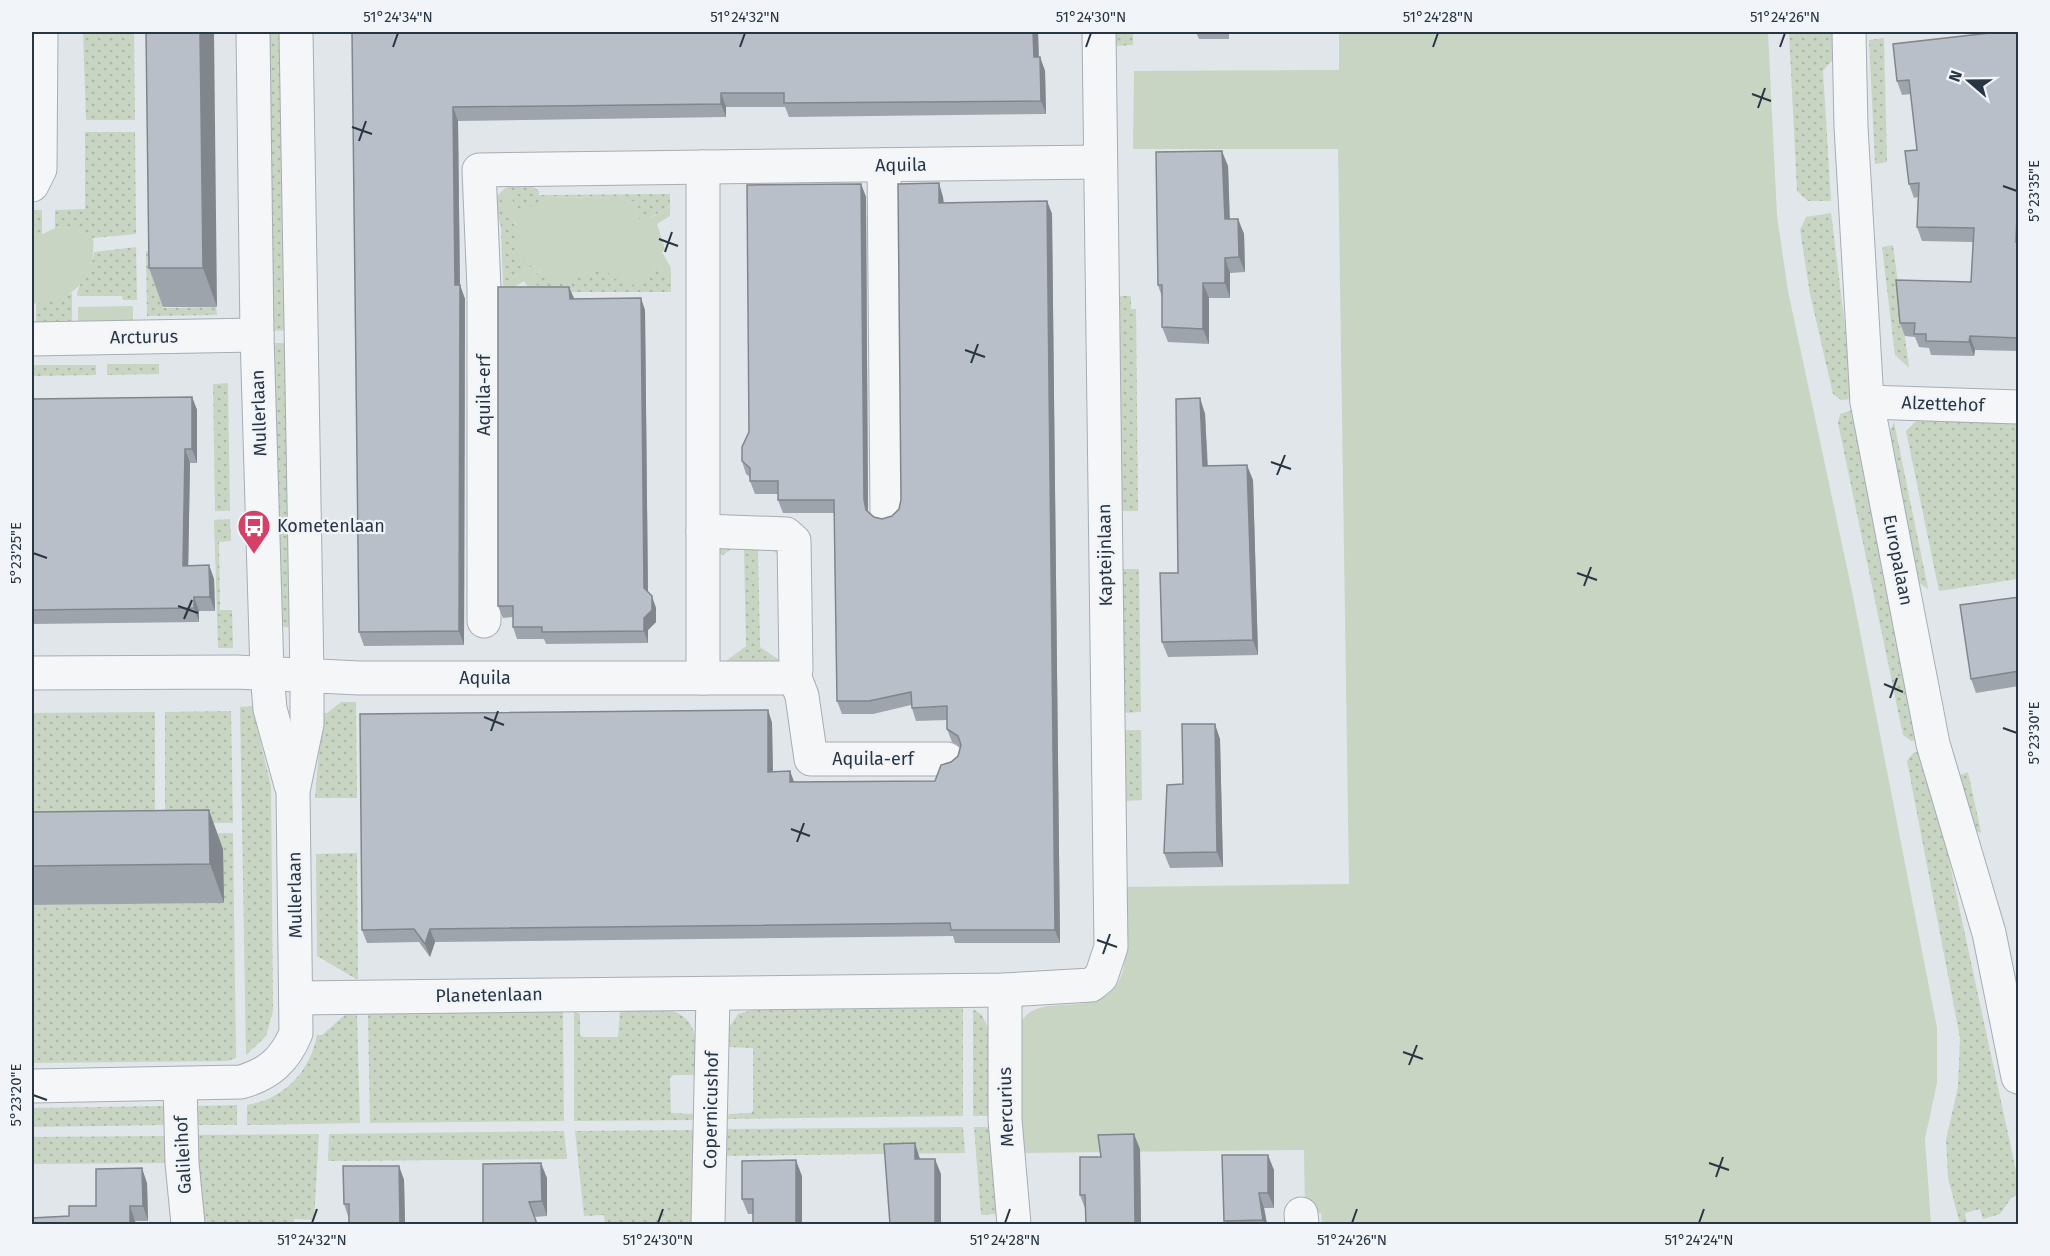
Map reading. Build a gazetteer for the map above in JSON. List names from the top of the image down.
{
  "streets": {
    "street": [
      "Aquila",
      "Arcturus",
      "Aquila-erf",
      "Alzettehof",
      "Mullerlaan",
      "Kapteijnlaan",
      "Europalaan",
      "Planetenlaan",
      "Mercurius",
      "Copernicushof",
      "Galileihof"
    ]
  },
  "crossings": [
    ["Aquila", "Aquila-erf"],
    ["Aquila", "Mullerlaan"],
    ["Aquila", "Kapteijnlaan"],
    ["Arcturus", "Mullerlaan"],
    ["Alzettehof", "Europalaan"],
    ["Mullerlaan", "Planetenlaan"],
    ["Kapteijnlaan", "Planetenlaan"],
    ["Kapteijnlaan", "Mercurius"],
    ["Planetenlaan", "Mercurius"],
    ["Planetenlaan", "Copernicushof"]
  ],
  "places": {
    "bus stop": ["Kometenlaan"]
  },
  "north": "left",
  "coordinates": [
    "51°24'34\"N",
    "51°24'32\"N",
    "51°24'30\"N",
    "51°24'28\"N",
    "51°24'26\"N",
    "5°23'35\"E",
    "5°23'25\"E",
    "5°23'30\"E",
    "5°23'20\"E",
    "51°24'24\"N"
  ]
}
